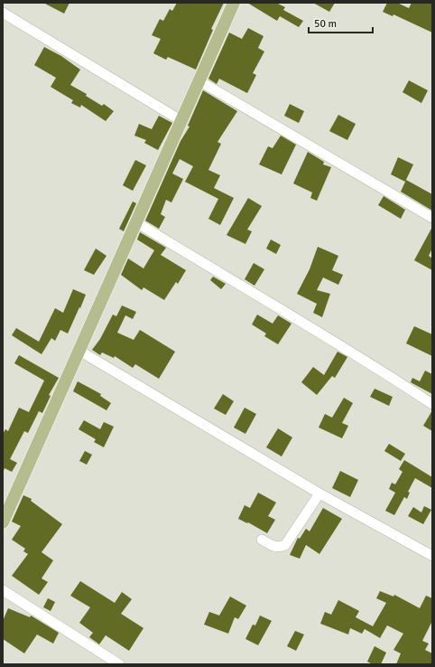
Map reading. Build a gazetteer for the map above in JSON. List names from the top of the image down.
{
  "scale_bar": "50 m"
}
